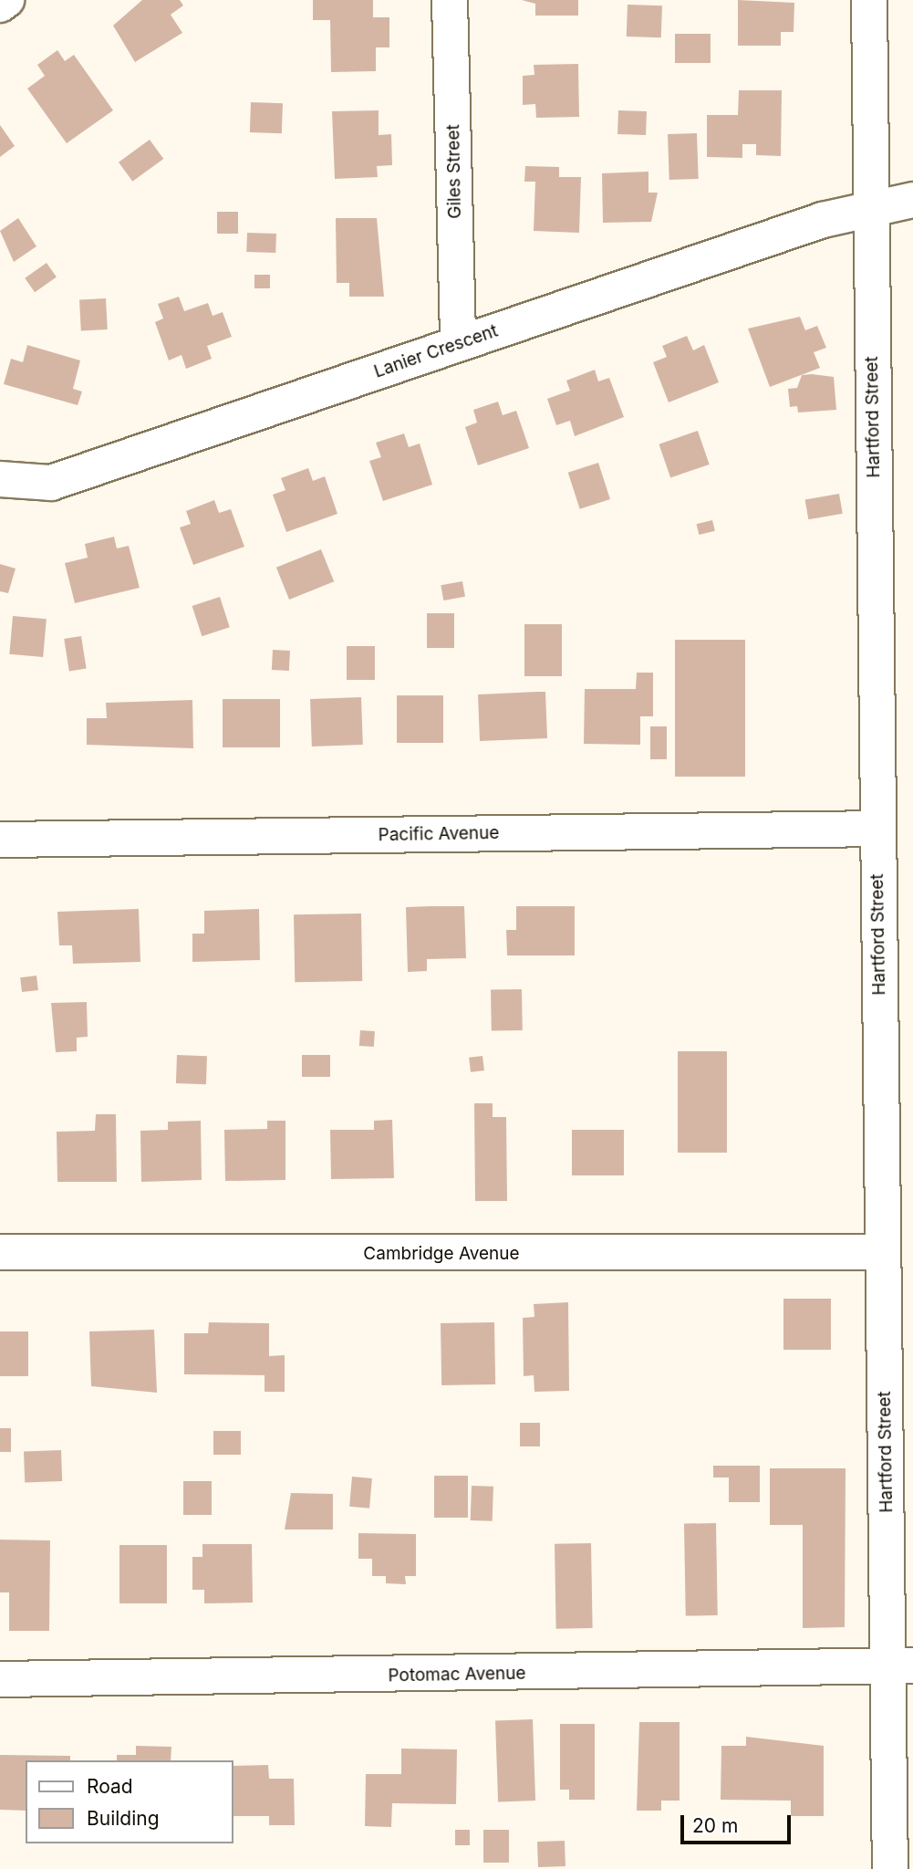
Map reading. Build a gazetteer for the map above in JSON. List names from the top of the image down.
{
  "streets": {
    "street": [
      "Giles Street",
      "Lanier Crescent",
      "Hartford Street",
      "Pacific Avenue",
      "Cambridge Avenue",
      "Potomac Avenue"
    ]
  },
  "crossings": [
    ["Giles Street", "Lanier Crescent"],
    ["Lanier Crescent", "Hartford Street"],
    ["Hartford Street", "Pacific Avenue"],
    ["Hartford Street", "Cambridge Avenue"],
    ["Hartford Street", "Potomac Avenue"]
  ],
  "legend": ["Road", "Building"],
  "scale_bar": "20 m"
}
